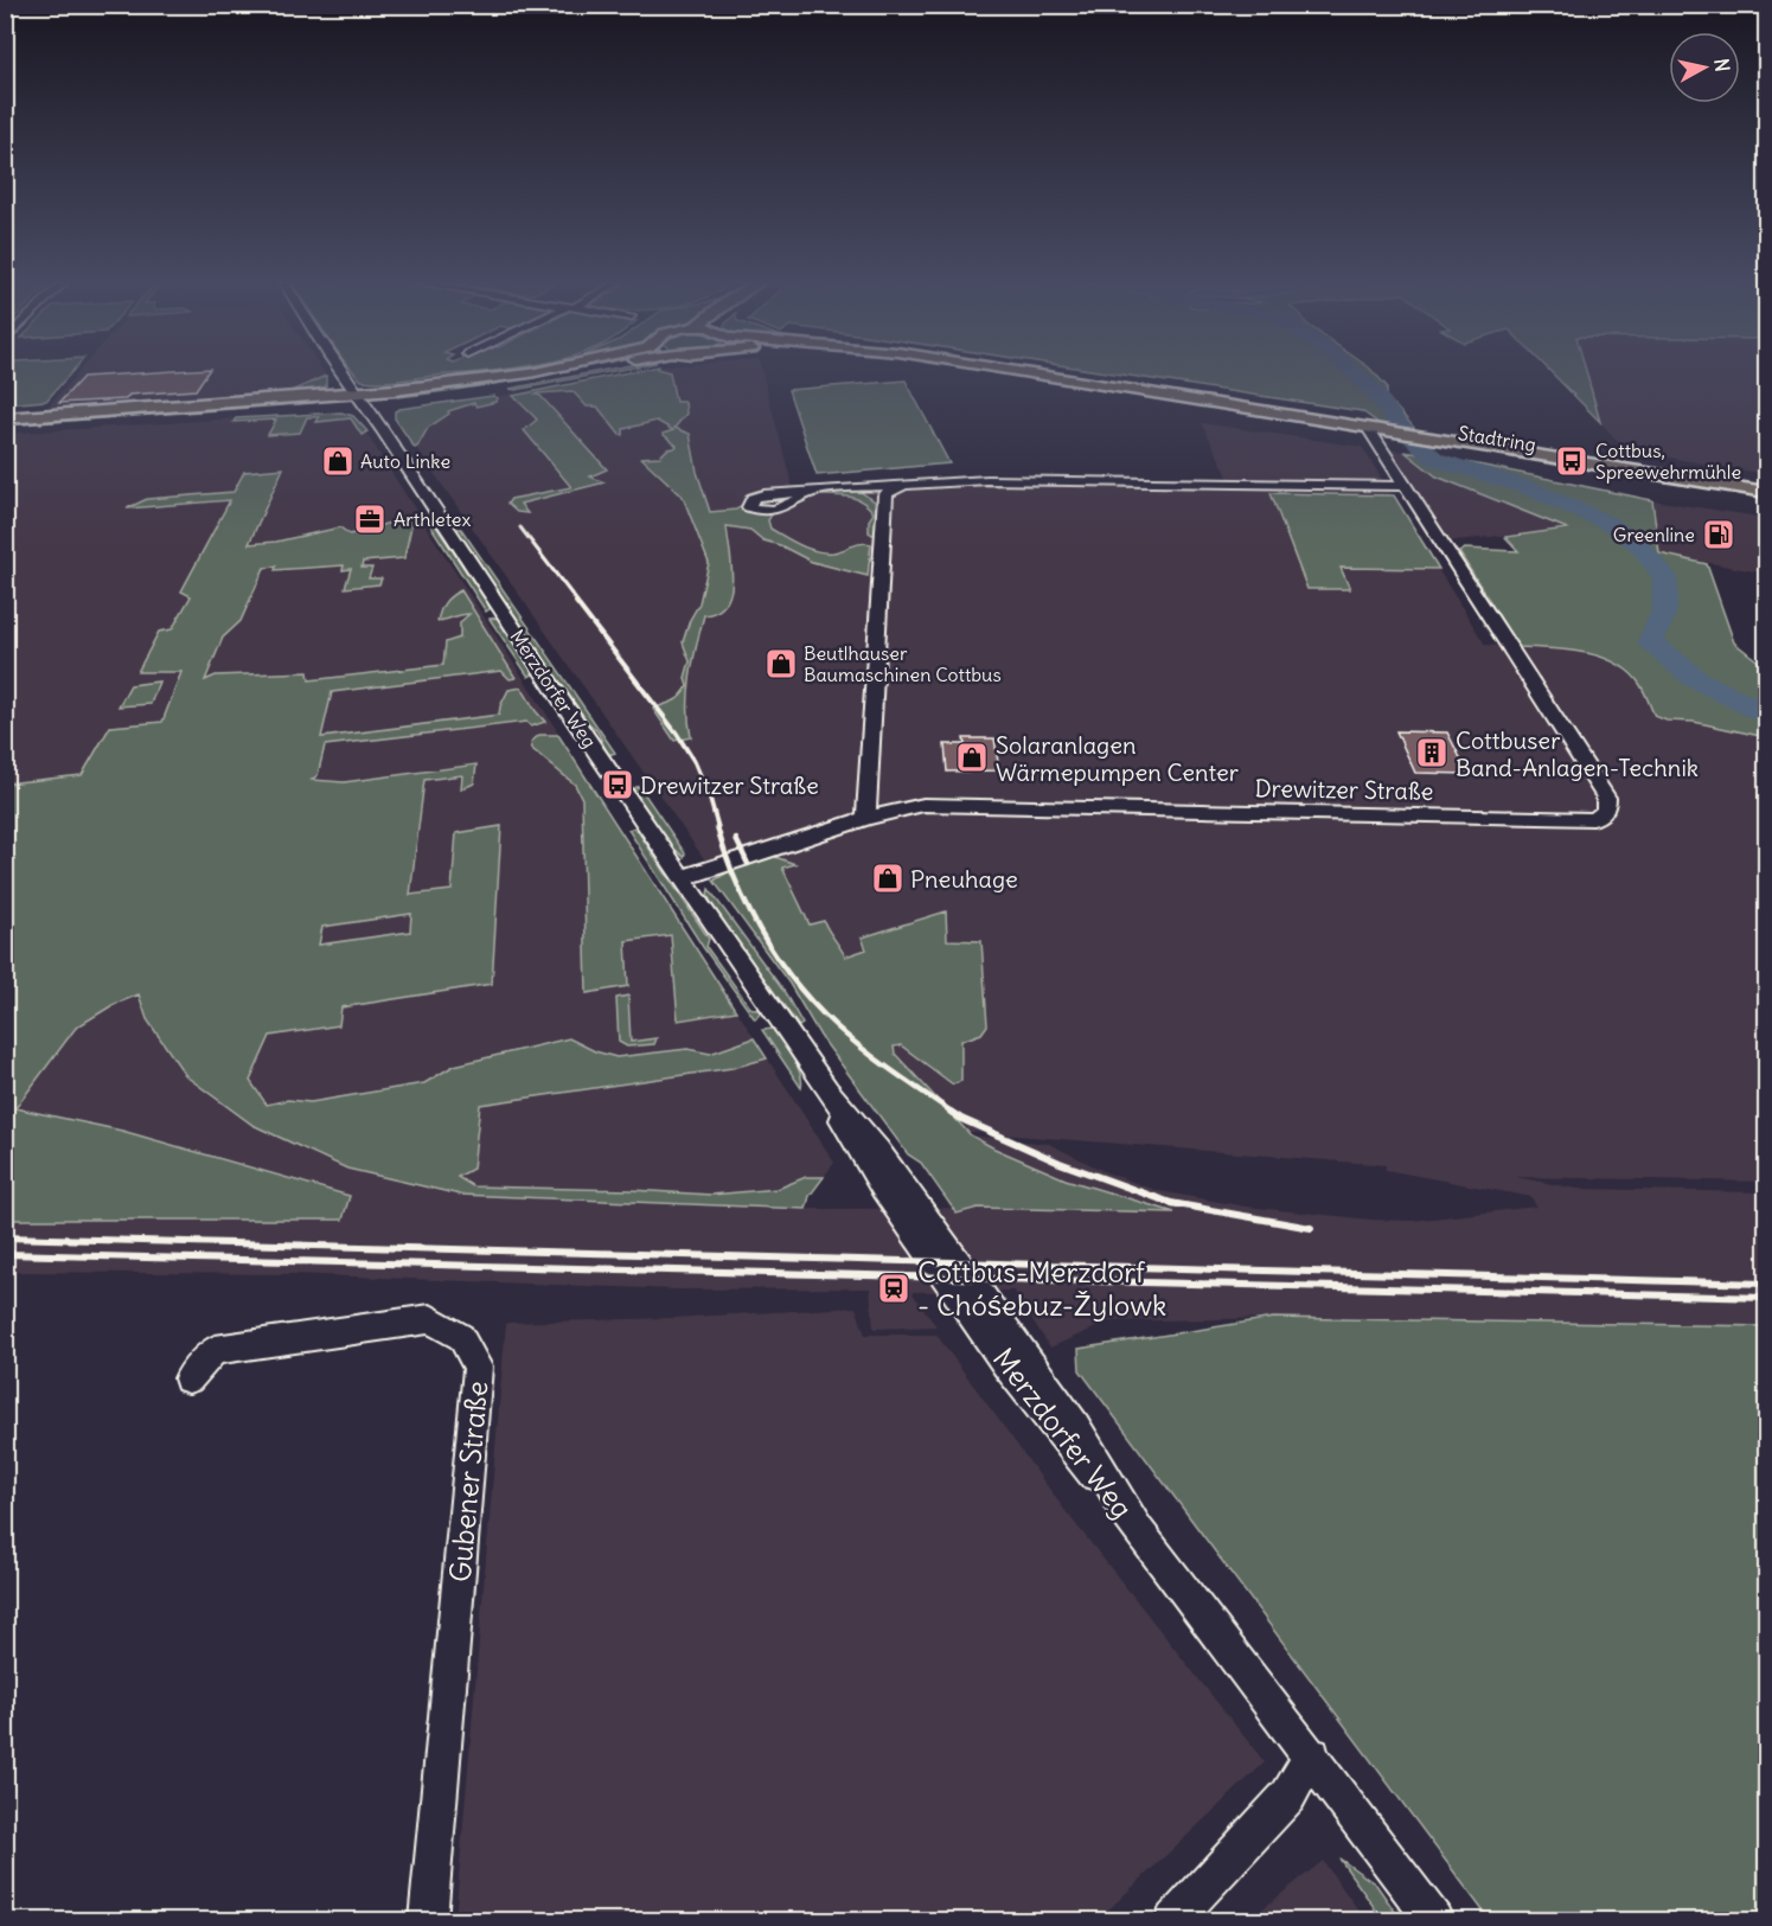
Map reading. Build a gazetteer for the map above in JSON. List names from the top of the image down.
{
  "streets": {
    "main road": ["Stadtring"],
    "street": ["Merzdorfer Weg", "Drewitzer Straße", "Gubener Straße"]
  },
  "crossings": [
    ["Stadtring", "Merzdorfer Weg"],
    ["Stadtring", "Drewitzer Straße"],
    ["Merzdorfer Weg", "Drewitzer Straße"]
  ],
  "places": {
    "shop": [
      "Auto Linke",
      "Beutlhauser Baumaschinen Cottbus",
      "Solaranlagen Wärmepumpen Center",
      "Pneuhage"
    ],
    "bus stop": ["Cottbus, Spreewehrmühle", "Drewitzer Straße"],
    "office": ["Arthletex"],
    "fuel station": ["Greenline"],
    "building": ["Cottbuser Band-Anlagen-Technik"],
    "station": ["Cottbus-Merzdorf - Chóśebuz-Žylowk"]
  },
  "north": "right"
}
